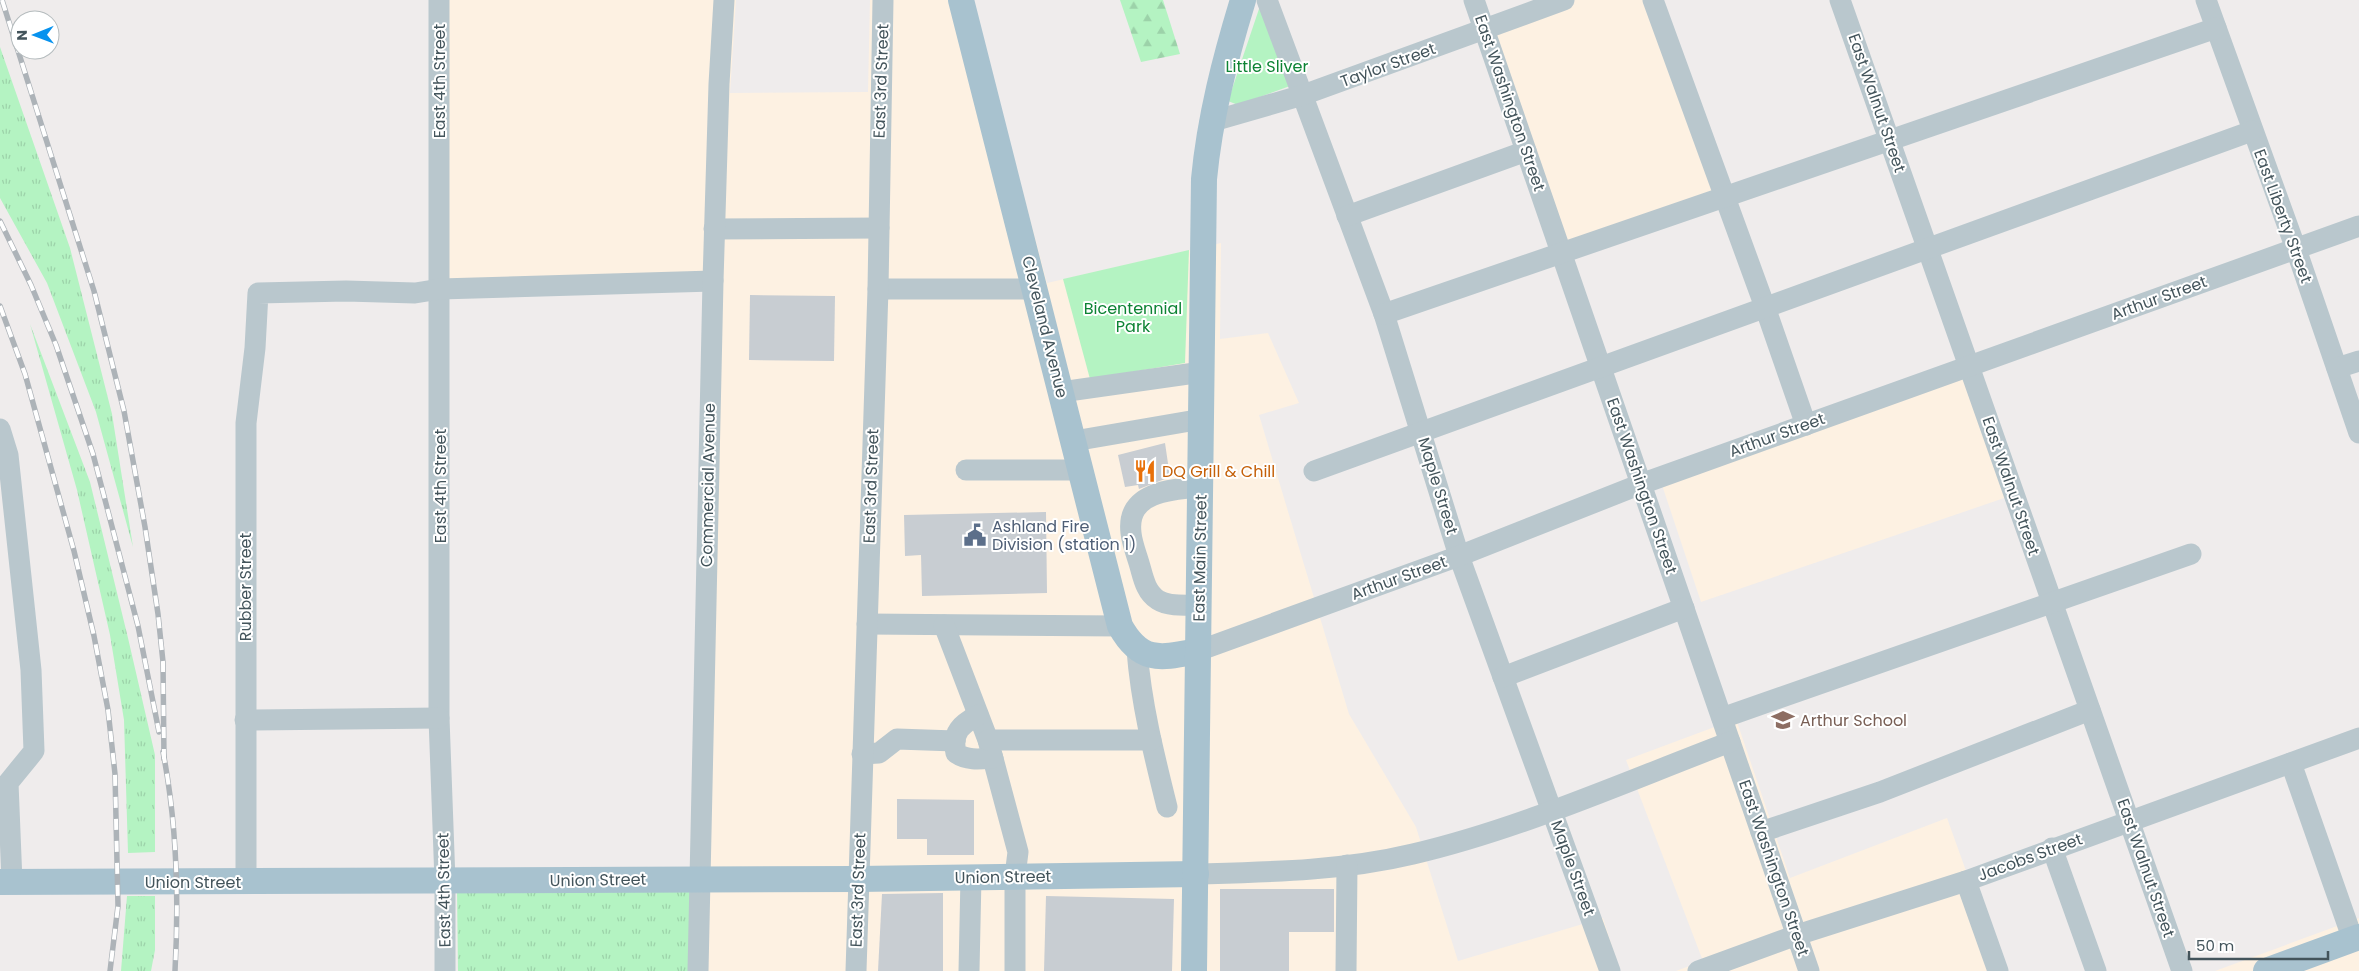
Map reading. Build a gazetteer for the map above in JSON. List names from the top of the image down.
{
  "streets": {
    "main road": ["Cleveland Avenue", "East Main Street", "Union Street"],
    "street": [
      "Taylor Street",
      "East 4th Street",
      "East 3rd Street",
      "East Washington Street",
      "East Walnut Street",
      "East Liberty Street",
      "Arthur Street",
      "Commercial Avenue",
      "Maple Street",
      "Rubber Street",
      "Jacobs Street"
    ]
  },
  "crossings": [
    ["Taylor Street", "East Washington Street"],
    ["Taylor Street", "Maple Street"],
    ["Taylor Street", "East Main Street"],
    ["East 4th Street", "Rubber Street"],
    ["East 4th Street", "Union Street"],
    ["East 3rd Street", "Union Street"],
    ["East Washington Street", "Arthur Street"],
    ["East Washington Street", "Jacobs Street"],
    ["East Walnut Street", "Arthur Street"],
    ["East Walnut Street", "Jacobs Street"],
    ["East Liberty Street", "Arthur Street"],
    ["Arthur Street", "Maple Street"],
    ["Arthur Street", "East Main Street"],
    ["Commercial Avenue", "Union Street"],
    ["East Main Street", "Union Street"],
    ["Rubber Street", "Union Street"]
  ],
  "parks": ["Little Sliver", "Bicentennial Park"],
  "places": {
    "restaurant": ["DQ Grill & Chill"],
    "public building": ["Ashland Fire Division (station 1)"],
    "school or university": ["Arthur School"]
  },
  "scale_bar": "50 m",
  "north": "left"
}
